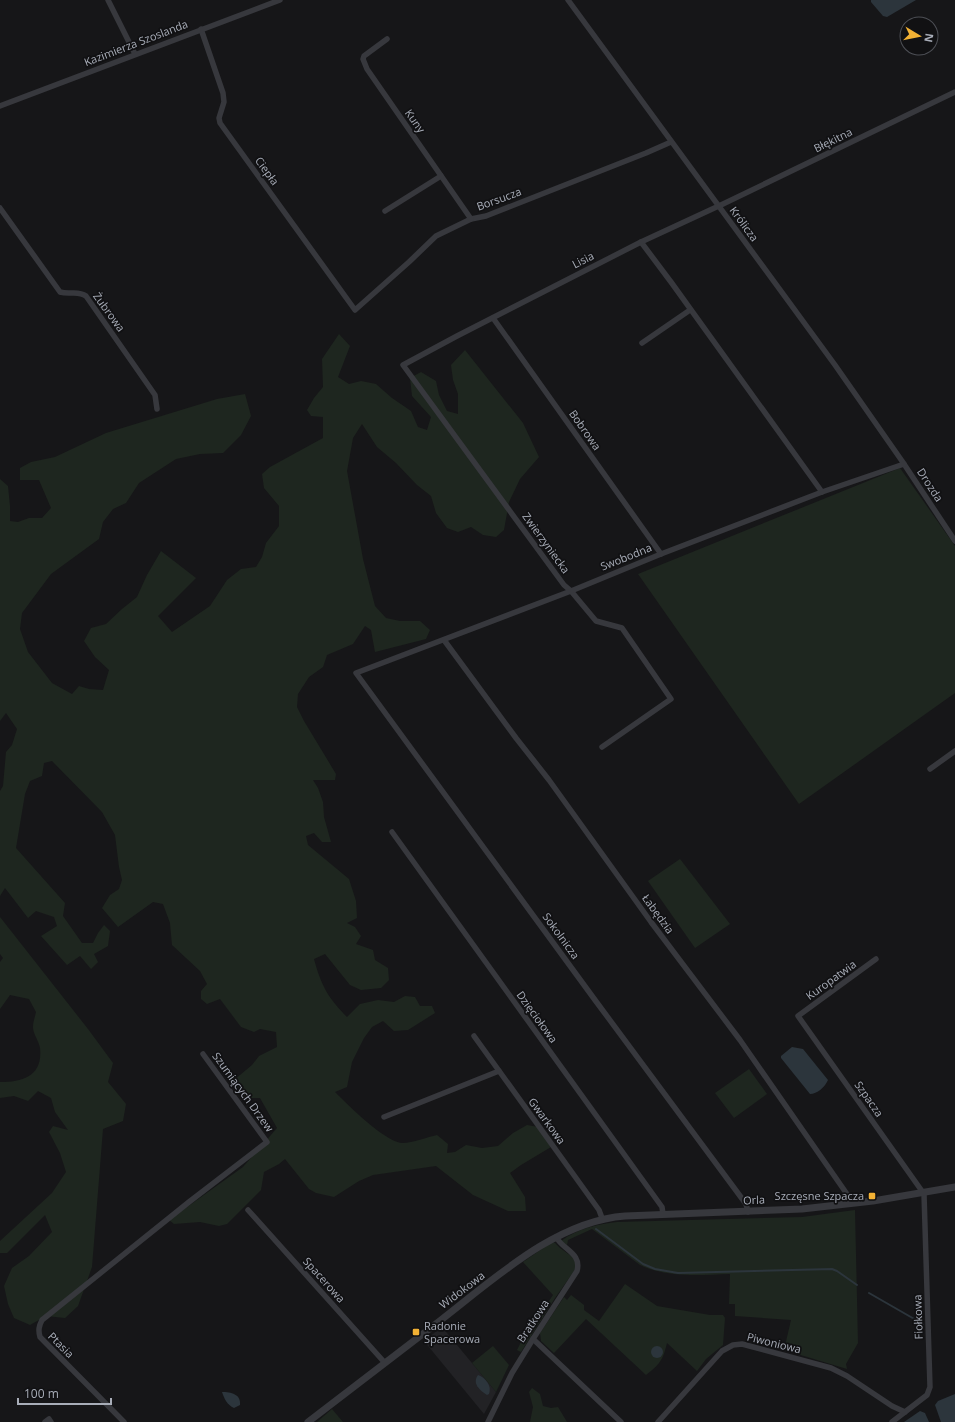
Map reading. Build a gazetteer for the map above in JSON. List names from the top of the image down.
{
  "streets": {
    "street": [
      "Kazimierza Szoslanda",
      "Kuny",
      "Błękitna",
      "Ciepła",
      "Borsucza",
      "Królicza",
      "Lisia",
      "Żubrowa",
      "Bobrowa",
      "Drozda",
      "Zwierzyniecka",
      "Swobodna",
      "Łabędzia",
      "Sokolnicza",
      "Kuropatwia",
      "Dzięciołowa",
      "Szumiących Drzew",
      "Szpacza",
      "Gwarkowa",
      "Orla",
      "Spacerowa",
      "Widokowa",
      "Fiołkowa",
      "Bratkowa",
      "Piwoniowa",
      "Ptasia"
    ]
  },
  "crossings": [
    ["Kazimierza Szoslanda", "Ciepła"],
    ["Kuny", "Borsucza"],
    ["Błękitna", "Królicza"],
    ["Błękitna", "Lisia"],
    ["Ciepła", "Borsucza"],
    ["Borsucza", "Królicza"],
    ["Królicza", "Lisia"],
    ["Królicza", "Drozda"],
    ["Królicza", "Swobodna"],
    ["Lisia", "Bobrowa"],
    ["Lisia", "Zwierzyniecka"],
    ["Bobrowa", "Swobodna"],
    ["Drozda", "Swobodna"],
    ["Zwierzyniecka", "Swobodna"],
    ["Swobodna", "Łabędzia"],
    ["Swobodna", "Sokolnicza"],
    ["Łabędzia", "Orla"],
    ["Sokolnicza", "Orla"],
    ["Kuropatwia", "Szpacza"],
    ["Dzięciołowa", "Orla"],
    ["Szumiących Drzew", "Ptasia"],
    ["Szpacza", "Orla"],
    ["Szpacza", "Fiołkowa"],
    ["Gwarkowa", "Orla"],
    ["Orla", "Widokowa"],
    ["Orla", "Fiołkowa"],
    ["Orla", "Bratkowa"],
    ["Spacerowa", "Widokowa"],
    ["Widokowa", "Bratkowa"],
    ["Fiołkowa", "Piwoniowa"]
  ],
  "places": {
    "transit": ["Szczęsne Szpacza", "Radonie Spacerowa"]
  },
  "scale_bar": "100 m",
  "north": "right"
}
